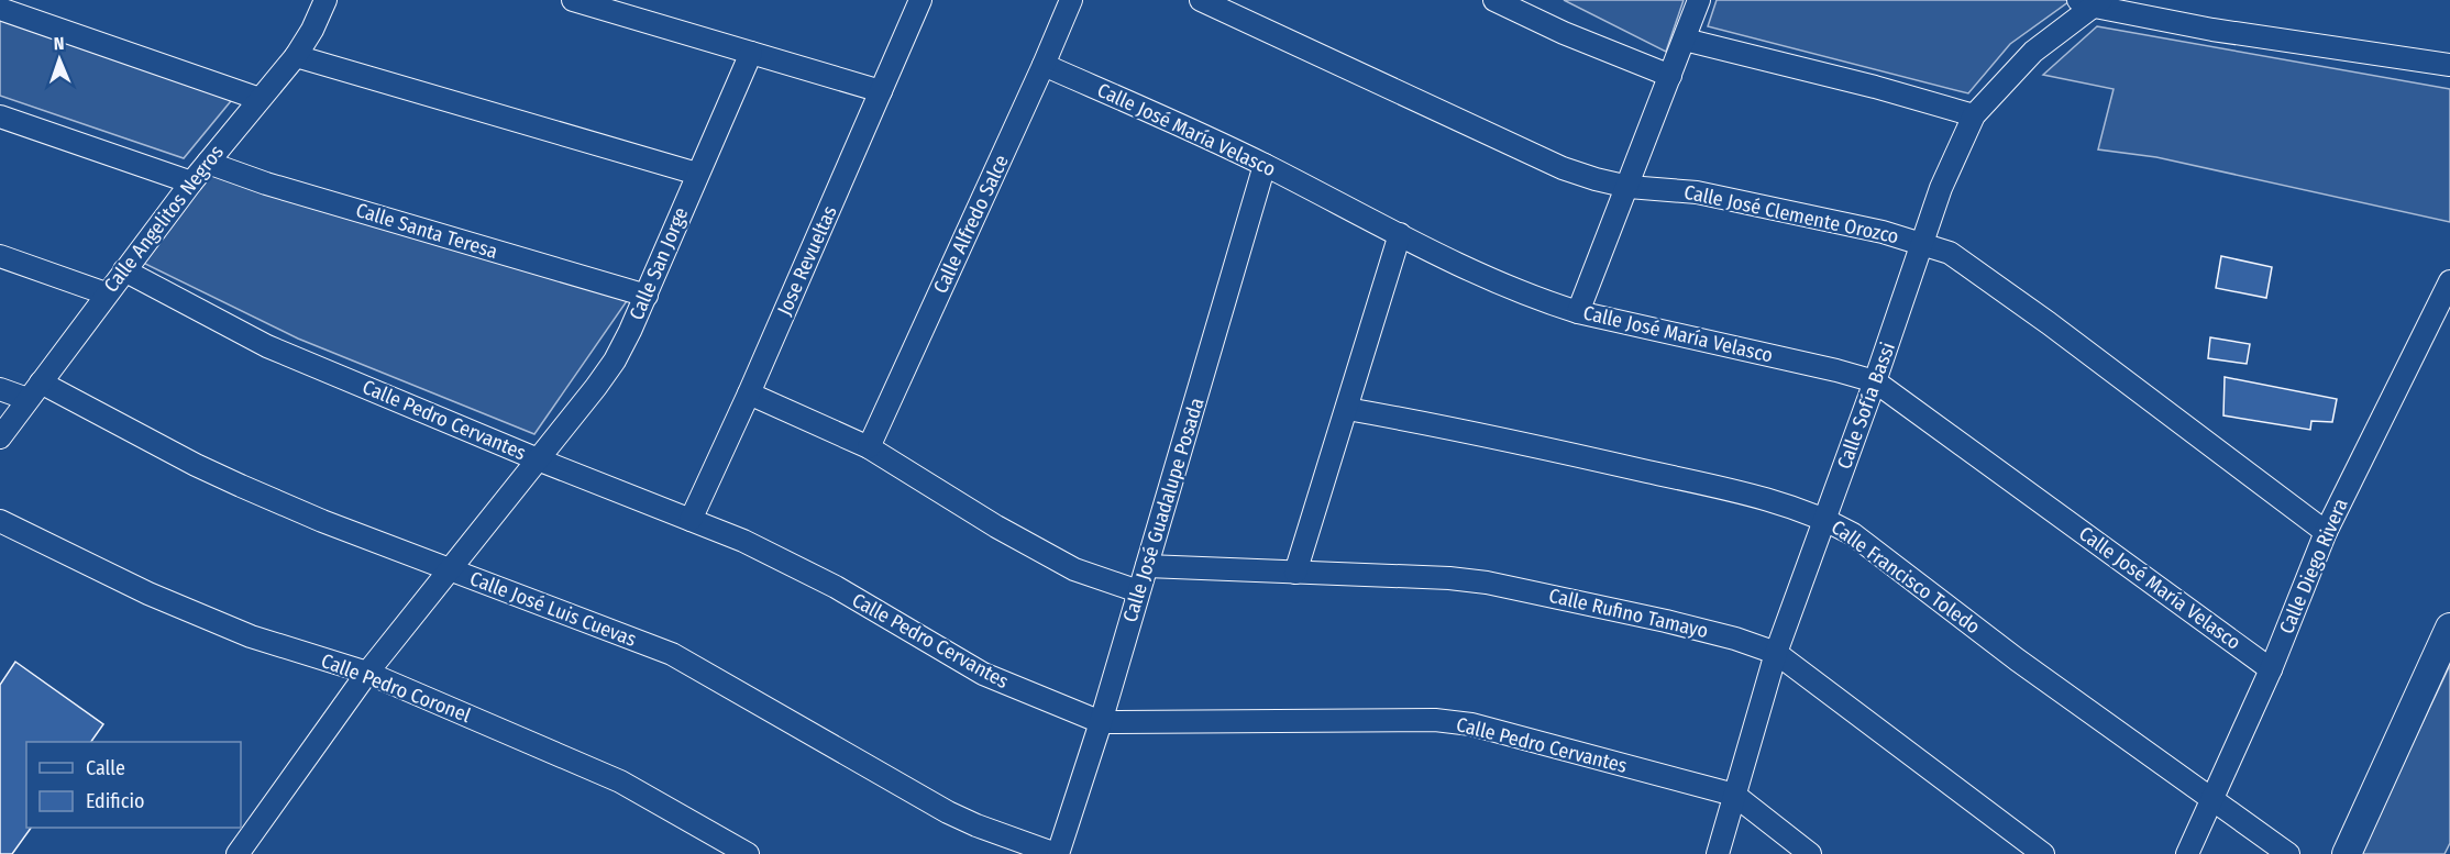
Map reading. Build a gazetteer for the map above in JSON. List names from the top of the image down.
{
  "streets": {
    "street": [
      "Calle José María Velasco",
      "Calle José Clemente Orozco",
      "Calle Angelitos Negros",
      "Calle Alfredo Salce",
      "Calle Santa Teresa",
      "Jose Revueltas",
      "Calle San Jorge",
      "Calle Sofía Bassi",
      "Calle Pedro Cervantes",
      "Calle José Guadalupe Posada",
      "Calle Diego Rivera",
      "Calle Francisco Toledo",
      "Calle José Luis Cuevas",
      "Calle Rufino Tamayo",
      "Calle Pedro Coronel"
    ]
  },
  "crossings": [
    ["Calle José María Velasco", "Calle Alfredo Salce"],
    ["Calle José María Velasco", "Calle Sofía Bassi"],
    ["Calle José María Velasco", "Calle José Guadalupe Posada"],
    ["Calle José María Velasco", "Calle Diego Rivera"],
    ["Calle José Clemente Orozco", "Calle Sofía Bassi"],
    ["Calle José Clemente Orozco", "Calle Diego Rivera"],
    ["Calle Angelitos Negros", "Calle Santa Teresa"],
    ["Calle Angelitos Negros", "Calle Pedro Cervantes"],
    ["Calle Angelitos Negros", "Calle José Luis Cuevas"],
    ["Calle Santa Teresa", "Calle San Jorge"],
    ["Jose Revueltas", "Calle Pedro Cervantes"],
    ["Calle San Jorge", "Calle Pedro Cervantes"],
    ["Calle San Jorge", "Calle José Luis Cuevas"],
    ["Calle San Jorge", "Calle Pedro Coronel"],
    ["Calle Sofía Bassi", "Calle Pedro Cervantes"],
    ["Calle Sofía Bassi", "Calle Francisco Toledo"],
    ["Calle Sofía Bassi", "Calle Rufino Tamayo"],
    ["Calle Pedro Cervantes", "Calle José Guadalupe Posada"],
    ["Calle José Guadalupe Posada", "Calle José Luis Cuevas"],
    ["Calle José Guadalupe Posada", "Calle Rufino Tamayo"],
    ["Calle Diego Rivera", "Calle Francisco Toledo"]
  ],
  "legend": ["Calle", "Edificio"],
  "north": "top"
}
